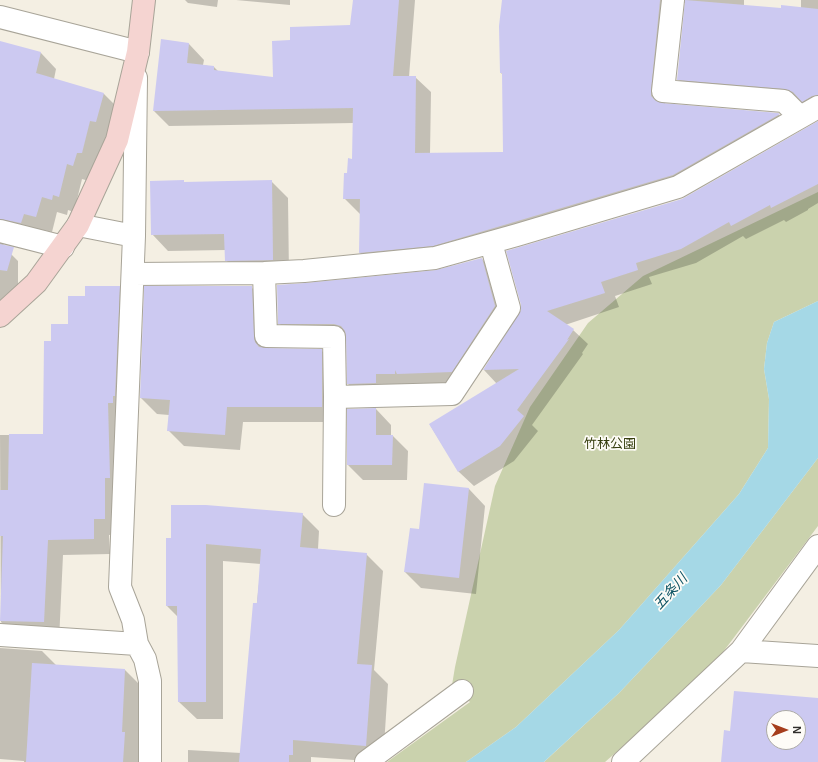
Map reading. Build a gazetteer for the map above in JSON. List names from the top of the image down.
{
  "water": ["五条川"],
  "parks": ["竹林公園"],
  "north": "right"
}
